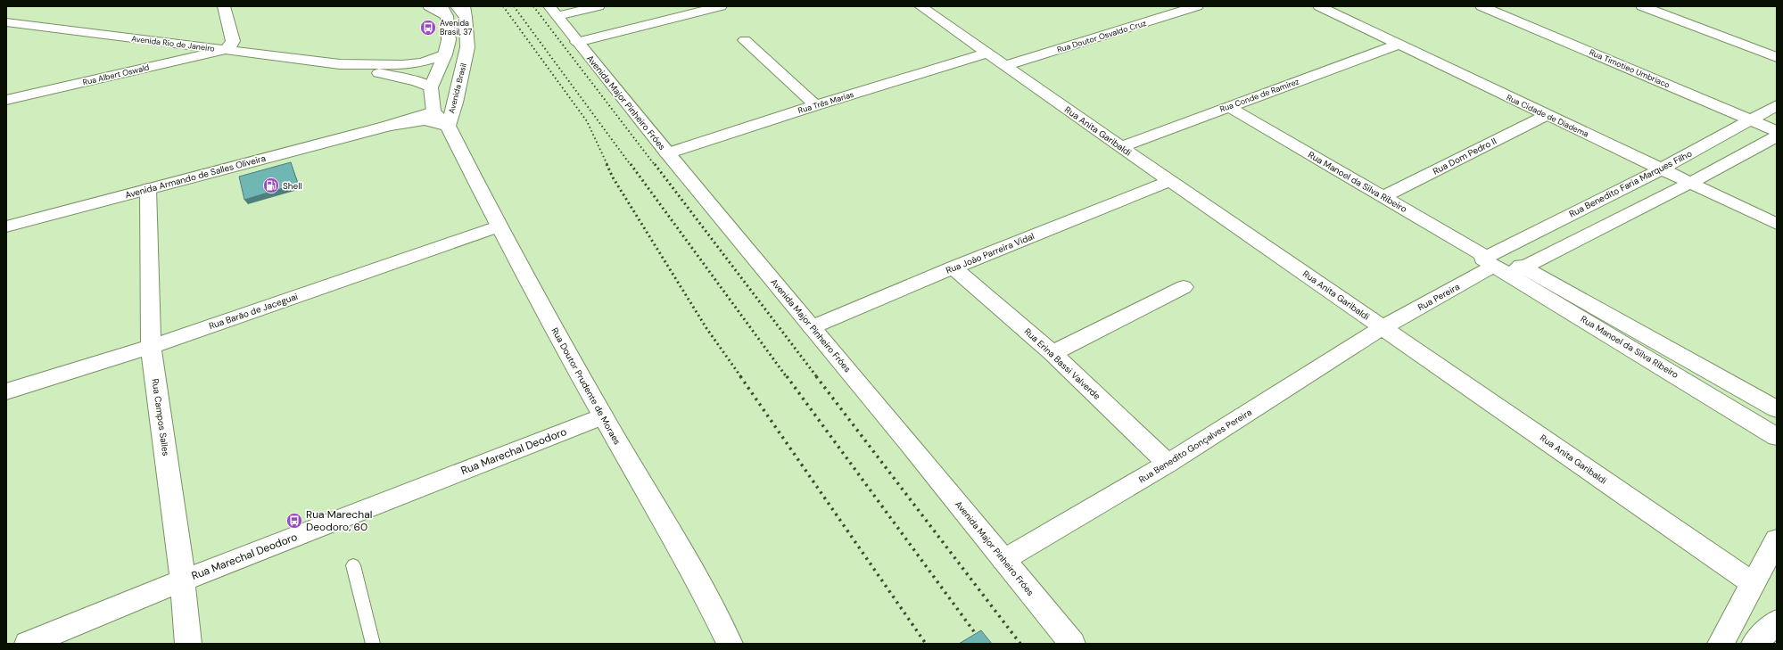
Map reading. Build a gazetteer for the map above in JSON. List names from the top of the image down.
{
  "streets": {
    "main road": [
      "Rua Doutor Osvaldo Cruz",
      "Avenida Rio de Janeiro",
      "Rua Timotieo Umbriaco",
      "Rua Albert Oswald",
      "Avenida Brasil",
      "Rua Conde de Ramirez",
      "Avenida Major Pinheiro Fróes",
      "Rua Três Marias",
      "Rua Cidade de Diadema",
      "Rua Anita Garibaldi",
      "Rua Dom Pedro II",
      "Avenida Armando de Salles Oliveira",
      "Rua Manoel da Silva Ribeiro",
      "Rua Benedito Faria Marques Filho",
      "Rua João Parreira Vidal",
      "Rua Pereira",
      "Rua Barão de Jaceguai",
      "Rua Erina Bassi Valverde",
      "Rua Doutor Prudente de Moraes",
      "Rua Campos Salles",
      "Rua Benedito Gonçalves Pereira",
      "Rua Marechal Deodoro"
    ]
  },
  "crossings": [
    ["Rua Doutor Osvaldo Cruz", "Rua Anita Garibaldi"],
    ["Avenida Rio de Janeiro", "Rua Albert Oswald"],
    ["Avenida Rio de Janeiro", "Avenida Brasil"],
    ["Avenida Rio de Janeiro", "Avenida Armando de Salles Oliveira"],
    ["Rua Timotieo Umbriaco", "Rua Benedito Faria Marques Filho"],
    ["Avenida Brasil", "Avenida Armando de Salles Oliveira"],
    ["Avenida Brasil", "Rua Doutor Prudente de Moraes"],
    ["Rua Conde de Ramirez", "Rua Cidade de Diadema"],
    ["Rua Conde de Ramirez", "Rua Anita Garibaldi"],
    ["Rua Conde de Ramirez", "Rua Manoel da Silva Ribeiro"],
    ["Avenida Major Pinheiro Fróes", "Rua Três Marias"],
    ["Avenida Major Pinheiro Fróes", "Rua João Parreira Vidal"],
    ["Avenida Major Pinheiro Fróes", "Rua Benedito Gonçalves Pereira"],
    ["Rua Três Marias", "Rua Anita Garibaldi"],
    ["Rua Cidade de Diadema", "Rua Dom Pedro II"],
    ["Rua Cidade de Diadema", "Rua Benedito Faria Marques Filho"],
    ["Rua Anita Garibaldi", "Rua João Parreira Vidal"],
    ["Rua Anita Garibaldi", "Rua Pereira"],
    ["Rua Anita Garibaldi", "Rua Benedito Gonçalves Pereira"],
    ["Rua Dom Pedro II", "Rua Manoel da Silva Ribeiro"],
    ["Avenida Armando de Salles Oliveira", "Rua Campos Salles"],
    ["Rua Manoel da Silva Ribeiro", "Rua Benedito Faria Marques Filho"],
    ["Rua Manoel da Silva Ribeiro", "Rua Pereira"],
    ["Rua Benedito Faria Marques Filho", "Rua Pereira"],
    ["Rua João Parreira Vidal", "Rua Erina Bassi Valverde"],
    ["Rua Pereira", "Rua Benedito Gonçalves Pereira"],
    ["Rua Barão de Jaceguai", "Rua Doutor Prudente de Moraes"],
    ["Rua Barão de Jaceguai", "Rua Campos Salles"],
    ["Rua Erina Bassi Valverde", "Rua Benedito Gonçalves Pereira"],
    ["Rua Doutor Prudente de Moraes", "Rua Marechal Deodoro"],
    ["Rua Campos Salles", "Rua Marechal Deodoro"]
  ],
  "places": {
    "bus stop": ["Avenida Brasil, 37", "Rua Marechal Deodoro, 60"],
    "fuel station": ["Shell"]
  }
}
